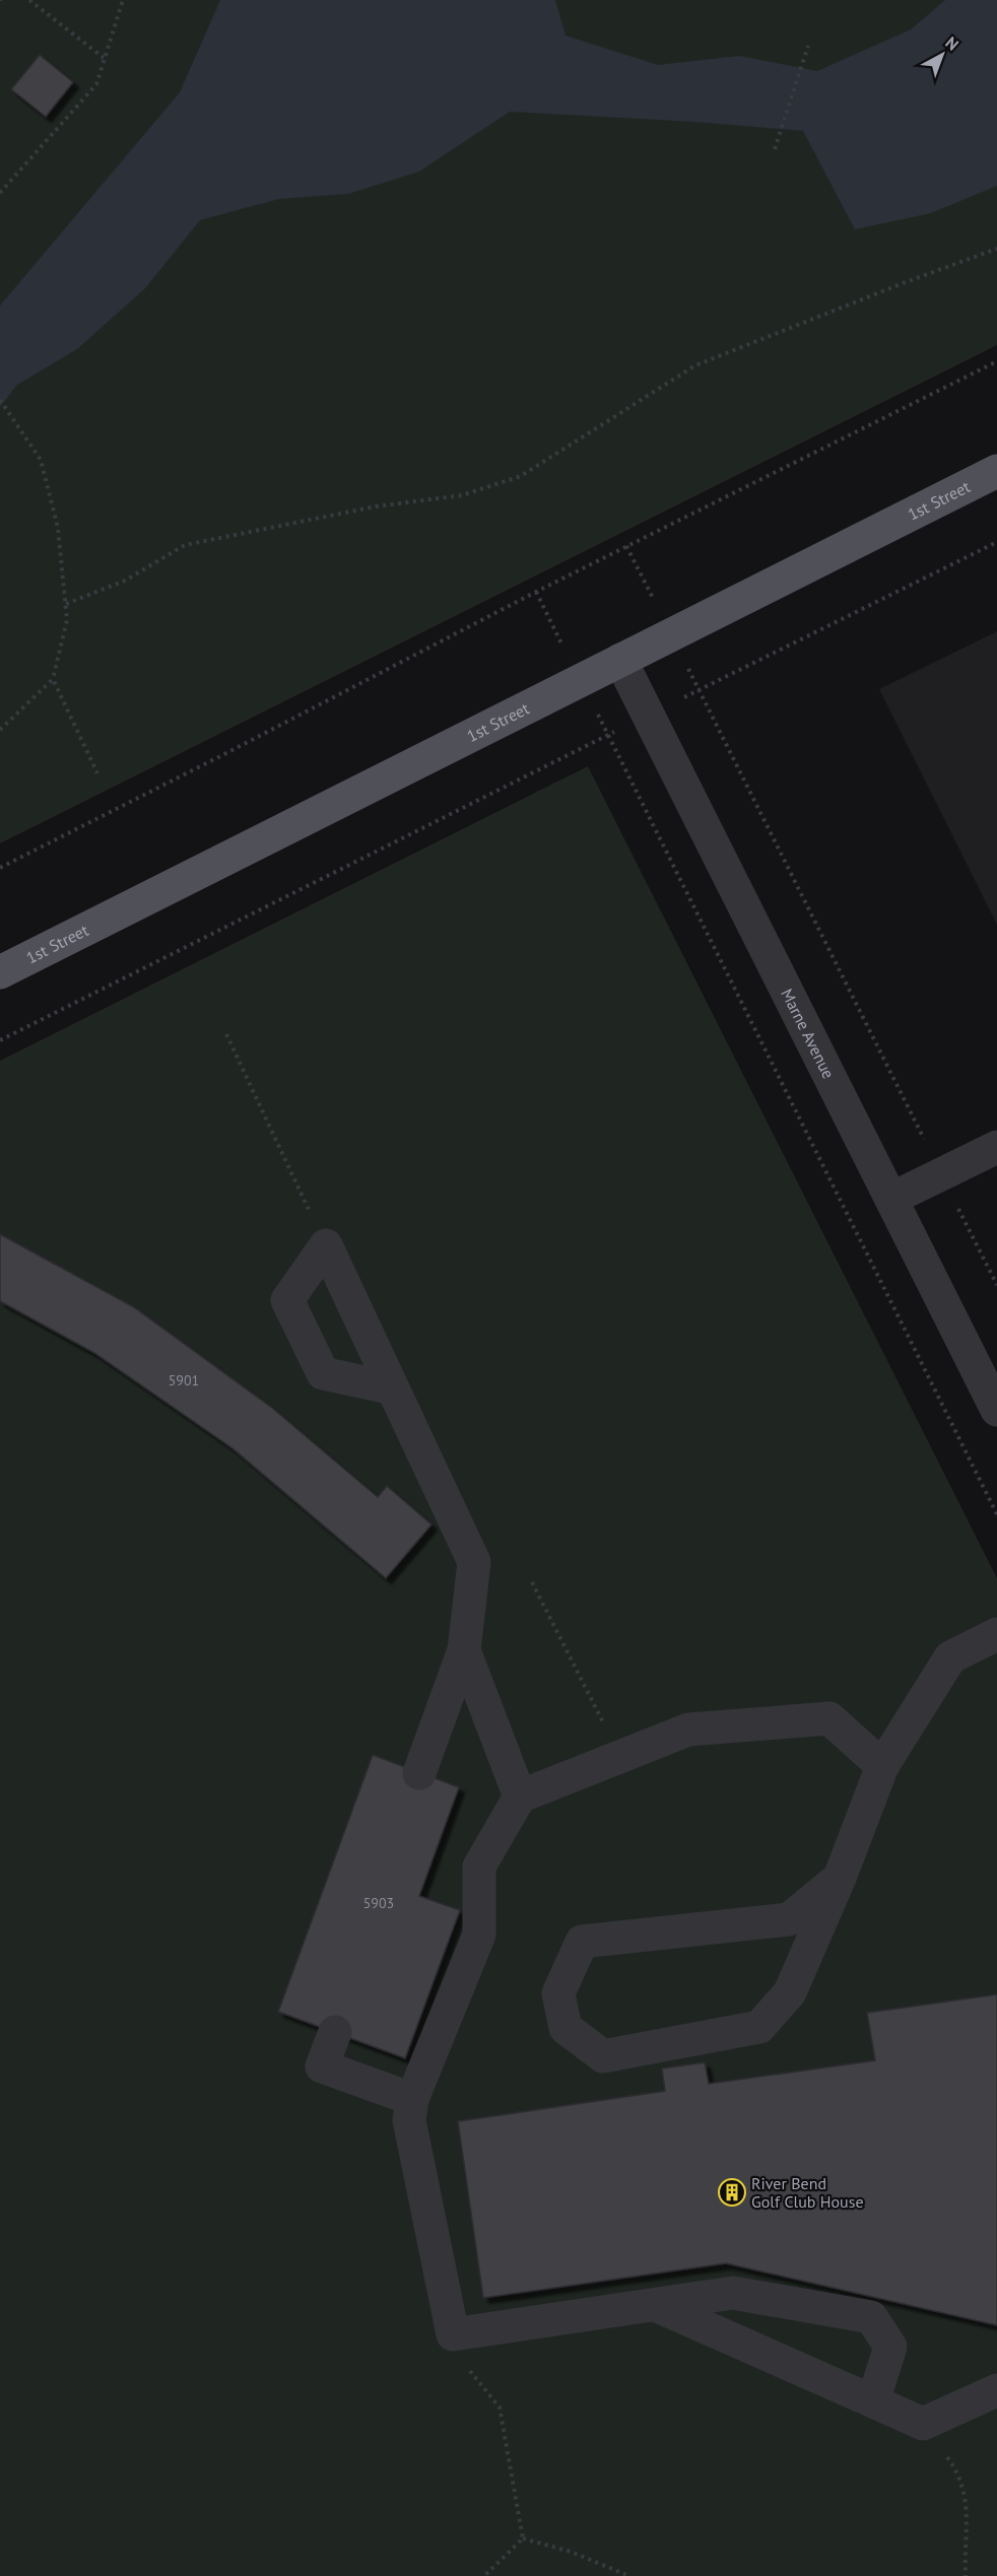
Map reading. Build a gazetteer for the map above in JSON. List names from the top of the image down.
{
  "streets": {
    "main road": ["1st Street"],
    "street": ["Marne Avenue"]
  },
  "crossings": [
    ["1st Street", "Marne Avenue"]
  ],
  "places": {
    "building": ["River Bend Golf Club House"]
  },
  "house_numbers": ["5901", "5903"],
  "north": "top right"
}
